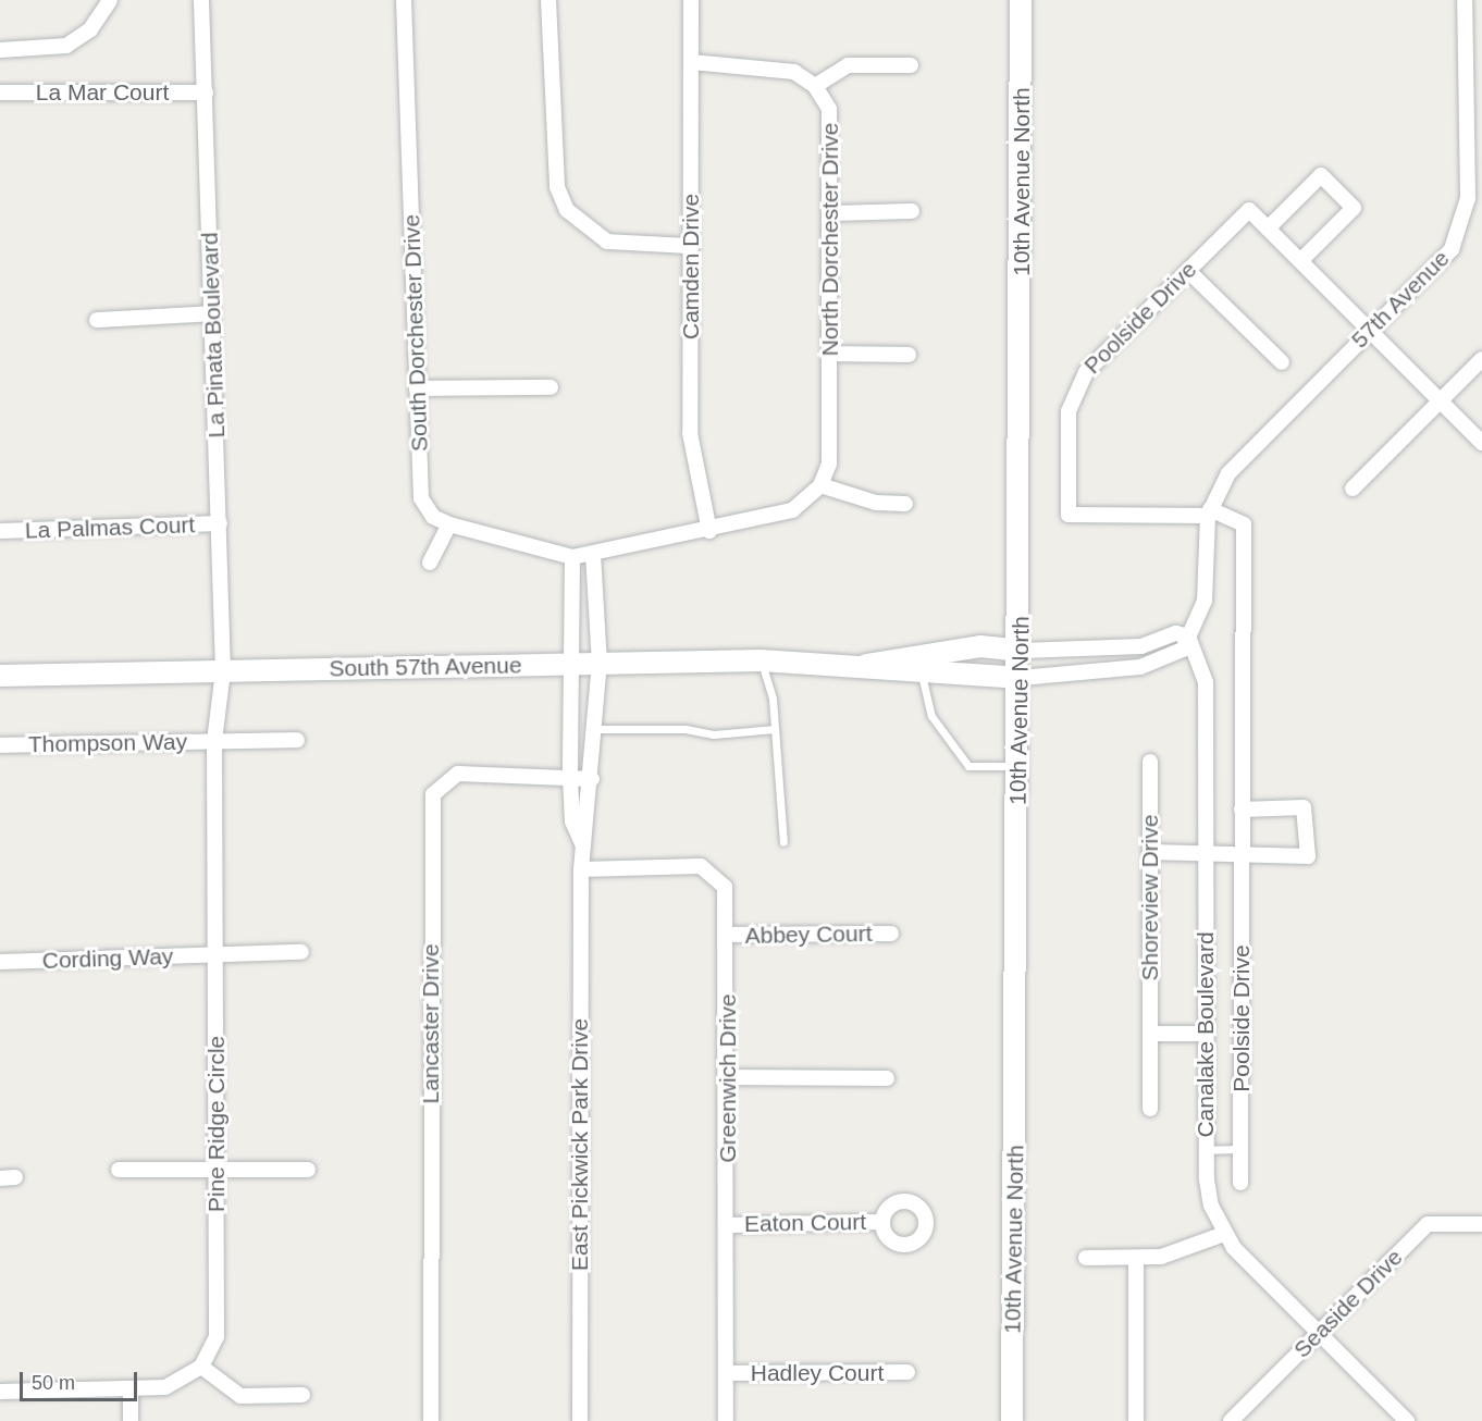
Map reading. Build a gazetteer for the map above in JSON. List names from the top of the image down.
{
  "streets": {
    "street": [
      "La Mar Court",
      "10th Avenue North",
      "North Dorchester Drive",
      "Camden Drive",
      "57th Avenue",
      "Poolside Drive",
      "South Dorchester Drive",
      "La Pinata Boulevard",
      "La Palmas Court",
      "South 57th Avenue",
      "Thompson Way",
      "Shoreview Drive",
      "Abbey Court",
      "Cording Way",
      "Lancaster Drive",
      "Canalake Boulevard",
      "Greenwich Drive",
      "Pine Ridge Circle",
      "East Pickwick Park Drive",
      "Eaton Court",
      "Seaside Drive",
      "Hadley Court"
    ]
  },
  "crossings": [
    ["La Mar Court", "La Pinata Boulevard"],
    ["10th Avenue North", "South 57th Avenue"],
    ["57th Avenue", "Poolside Drive"],
    ["57th Avenue", "South 57th Avenue"],
    ["57th Avenue", "Canalake Boulevard"],
    ["La Pinata Boulevard", "La Palmas Court"],
    ["La Pinata Boulevard", "South 57th Avenue"],
    ["La Pinata Boulevard", "Pine Ridge Circle"],
    ["South 57th Avenue", "Canalake Boulevard"],
    ["South 57th Avenue", "Pine Ridge Circle"],
    ["Thompson Way", "Pine Ridge Circle"],
    ["Abbey Court", "Greenwich Drive"],
    ["Cording Way", "Pine Ridge Circle"],
    ["Canalake Boulevard", "Seaside Drive"],
    ["Greenwich Drive", "East Pickwick Park Drive"],
    ["Greenwich Drive", "Eaton Court"],
    ["Greenwich Drive", "Hadley Court"]
  ],
  "scale_bar": "50 m"
}
